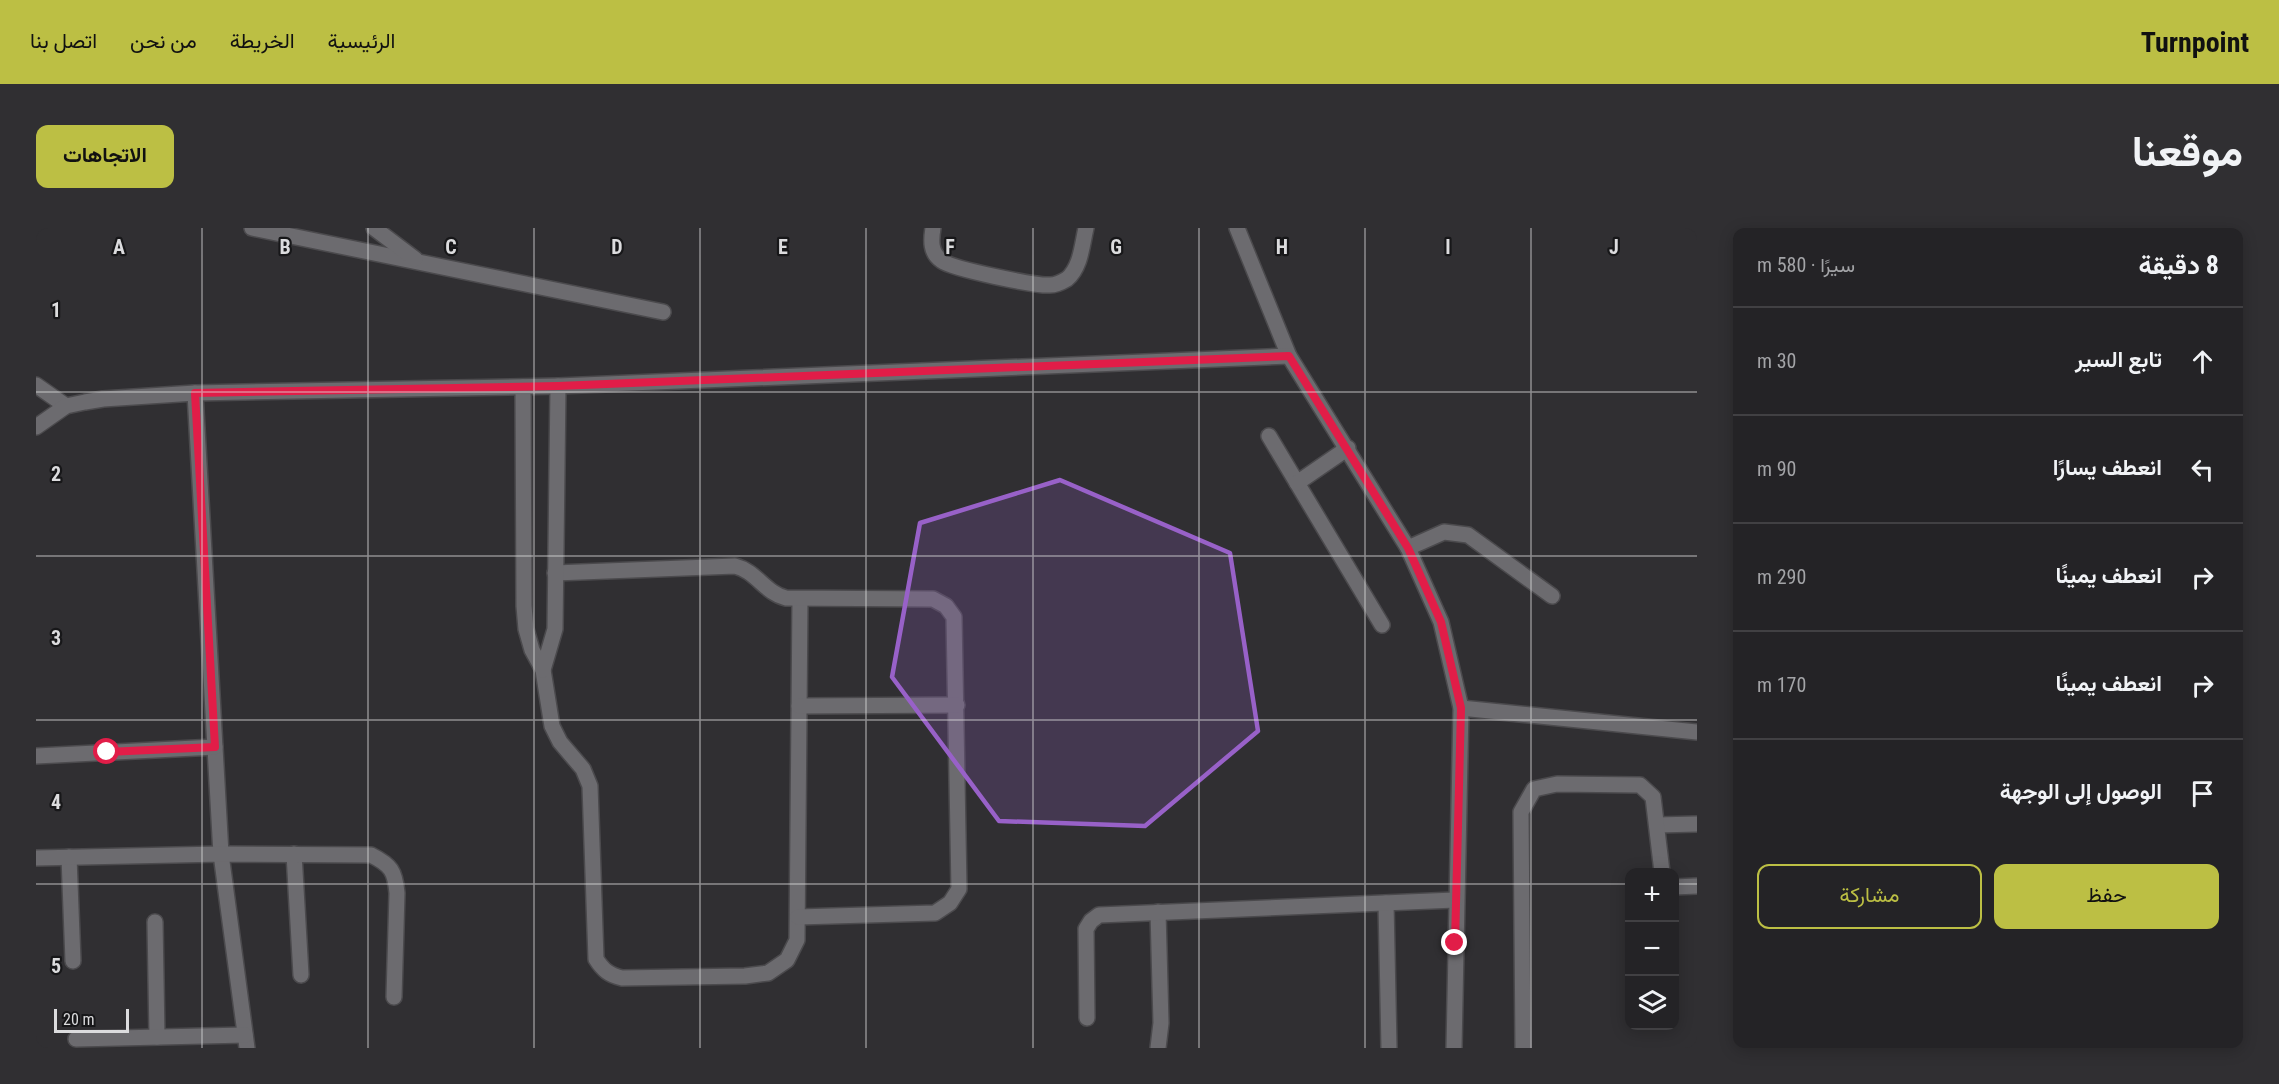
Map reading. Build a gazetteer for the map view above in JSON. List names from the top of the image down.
{
  "scale_bar": "20 m",
  "page": {
    "header": "Turnpoint",
    "nav": [
      "الرئيسية",
      "الخريطة",
      "من نحن",
      "اتصل بنا"
    ],
    "title": "موقعنا",
    "buttons": [
      "الاتجاهات",
      ["حفظ", "مشاركة"]
    ],
    "heading": ["8 دقيقة", "سيرًا · 580 m"],
    "list": [
      ["تابع السير", "30 m"],
      ["انعطف يسارًا", "90 m"],
      ["انعطف يمينًا", "290 m"],
      ["انعطف يمينًا", "170 m"],
      "الوصول إلى الوجهة"
    ],
    "map_buttons": ["+", "−"],
    "scale": "20 m"
  },
  "grid": {
    "columns": [
      "A",
      "B",
      "C",
      "D",
      "E",
      "F",
      "G",
      "H",
      "I",
      "J"
    ],
    "rows": [
      "1",
      "2",
      "3",
      "4",
      "5"
    ]
  }
}
